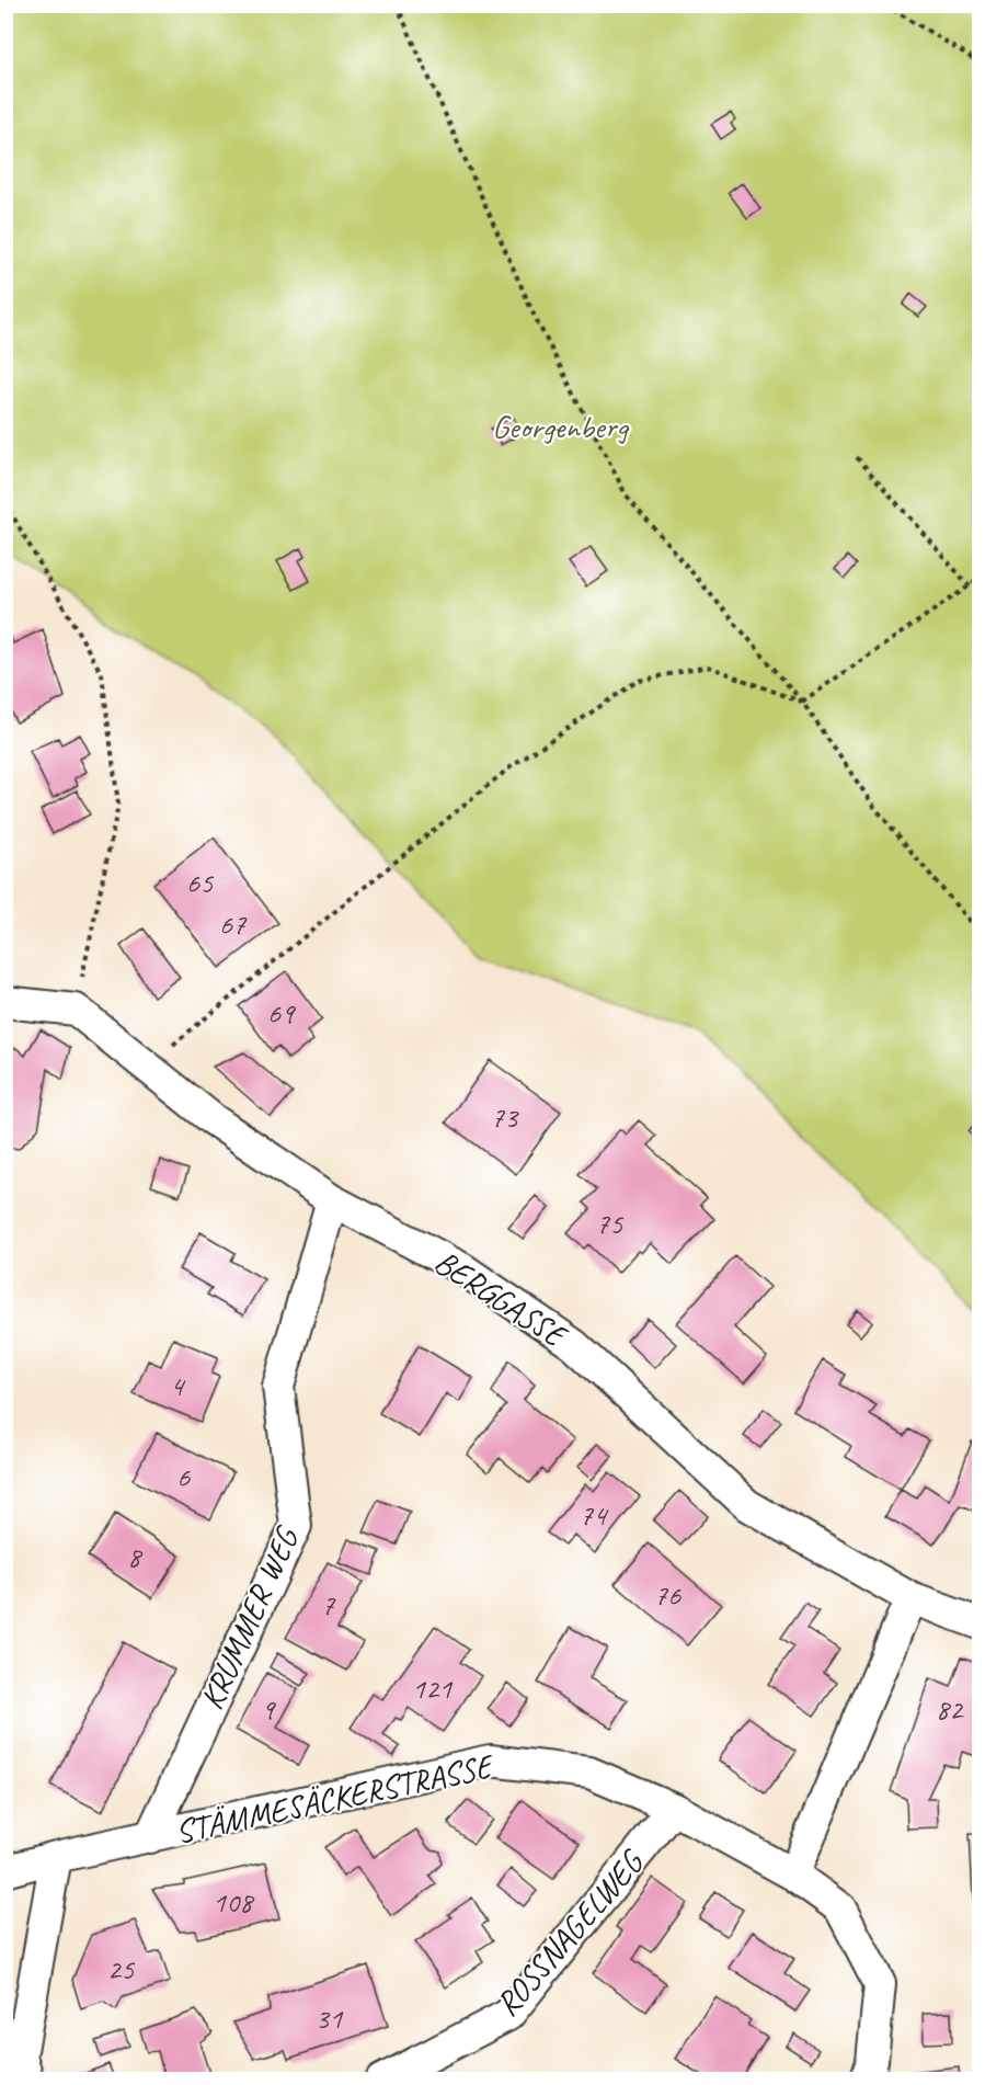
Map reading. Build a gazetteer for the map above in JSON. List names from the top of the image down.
{
  "streets": {
    "street": [
      "BERGGASSE",
      "KRUMMER WEG",
      "STÄMMESÄCKERSTRASSE",
      "ROSSNAGELWEG"
    ]
  },
  "crossings": [
    ["BERGGASSE", "KRUMMER WEG"],
    ["KRUMMER WEG", "STÄMMESÄCKERSTRASSE"],
    ["STÄMMESÄCKERSTRASSE", "ROSSNAGELWEG"]
  ],
  "parks": ["Georgenberg"],
  "house_numbers": [
    "65",
    "67",
    "69",
    "73",
    "75",
    "4",
    "6",
    "74",
    "8",
    "76",
    "7",
    "121",
    "9",
    "82",
    "108",
    "25",
    "31"
  ]
}
